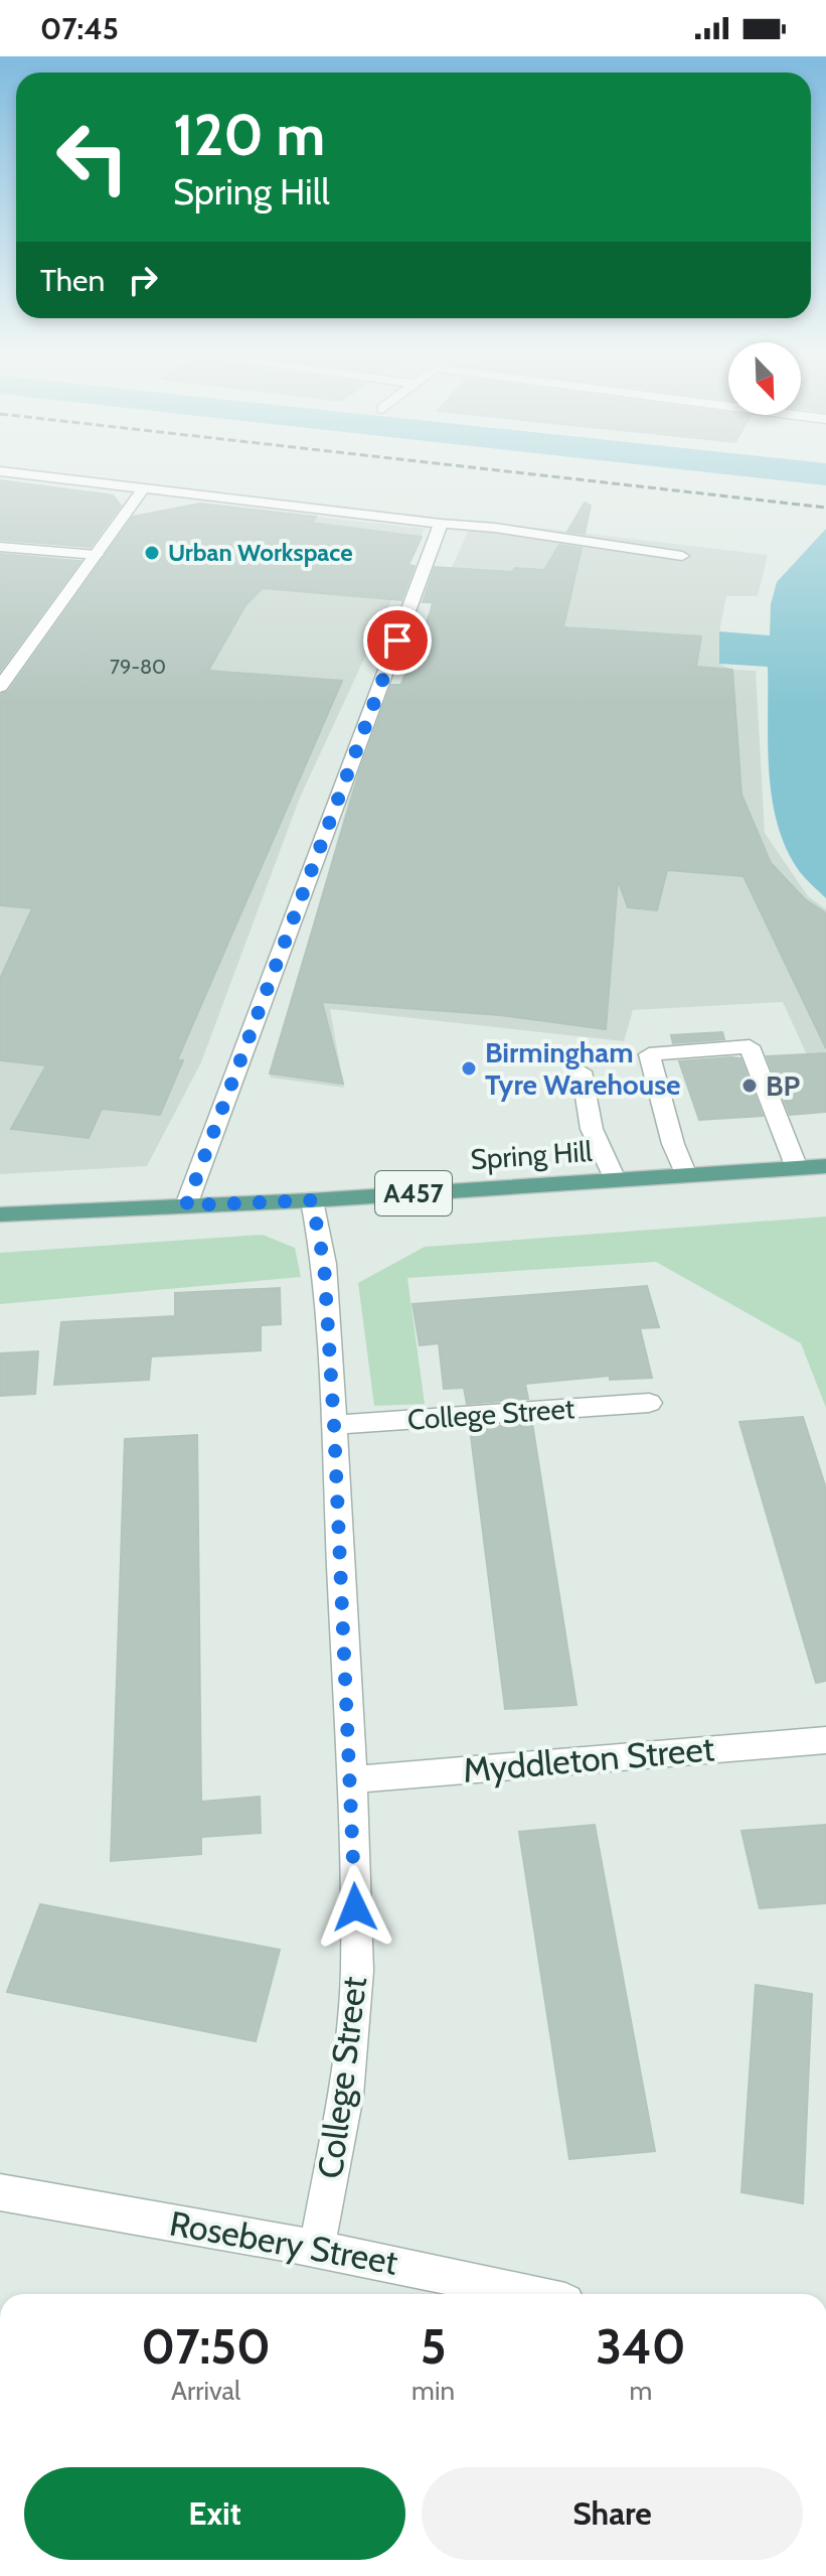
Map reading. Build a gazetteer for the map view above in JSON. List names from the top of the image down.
{
  "streets": {
    "main road": ["Spring Hill", "A457"],
    "street": ["College Street", "Myddleton Street", "Rosebery Street"]
  },
  "crossings": [
    ["Spring Hill", "College Street"],
    ["College Street", "Myddleton Street"],
    ["College Street", "Rosebery Street"]
  ],
  "places": ["Urban Workspace", "Birmingham Tyre Warehouse", "BP"],
  "house_numbers": ["79-80"],
  "north": "bottom right",
  "page": {
    "status": "07:45",
    "turn": ["120 m", "Spring Hill"],
    "then": "Then",
    "eta": [
      "07:50",
      "Arrival",
      "5",
      "min",
      "340",
      "m"
    ],
    "buttons": ["Exit", "Share"]
  }
}
